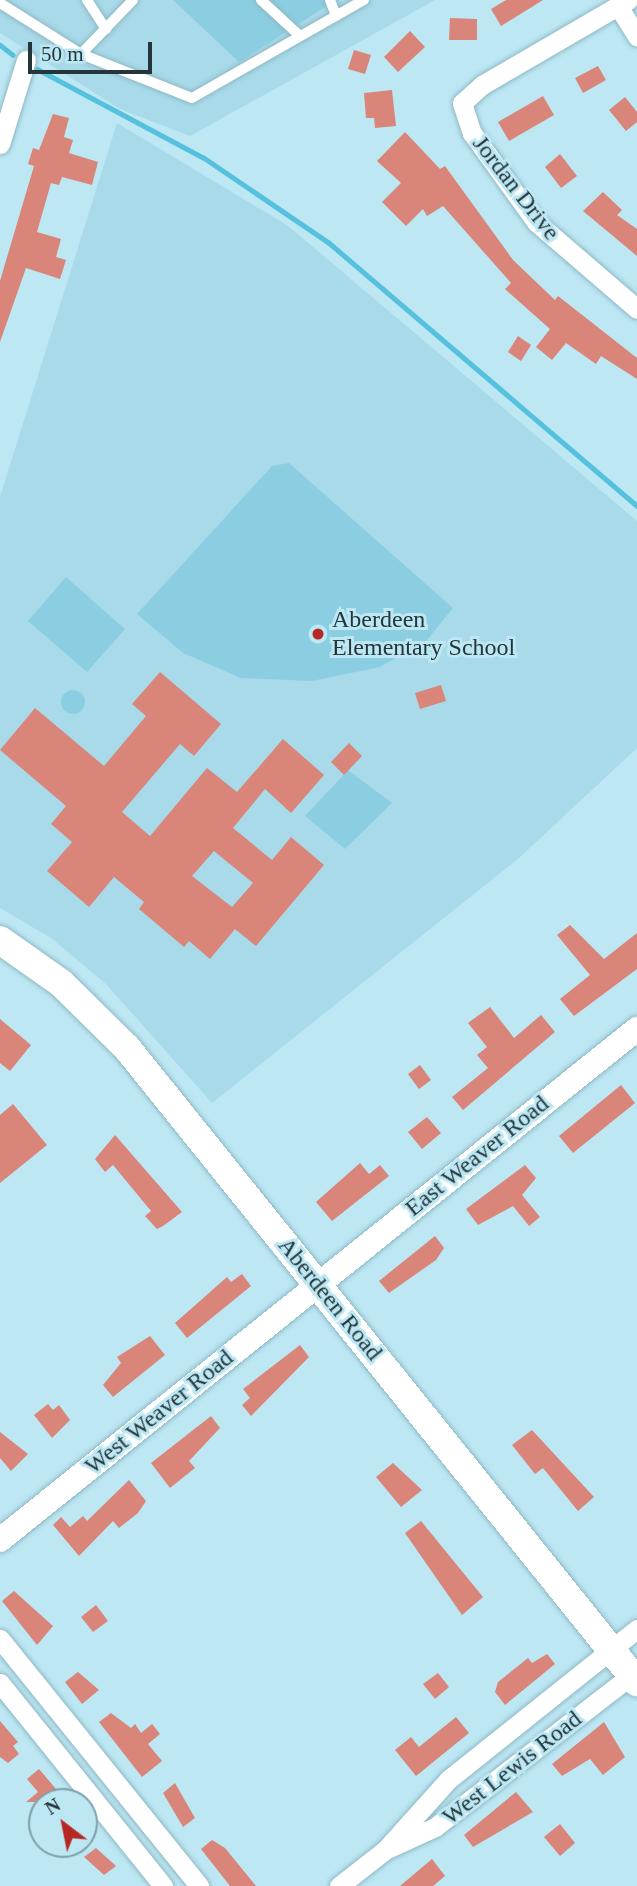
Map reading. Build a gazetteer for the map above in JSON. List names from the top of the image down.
{
  "streets": {
    "main road": ["Aberdeen Road"],
    "street": [
      "Jordan Drive",
      "East Weaver Road",
      "West Weaver Road",
      "West Lewis Road"
    ]
  },
  "crossings": [
    ["East Weaver Road", "Aberdeen Road"],
    ["East Weaver Road", "West Weaver Road"],
    ["Aberdeen Road", "West Weaver Road"],
    ["Aberdeen Road", "West Lewis Road"]
  ],
  "places": ["Aberdeen Elementary School"],
  "scale_bar": "50 m",
  "north": "top left"
}
